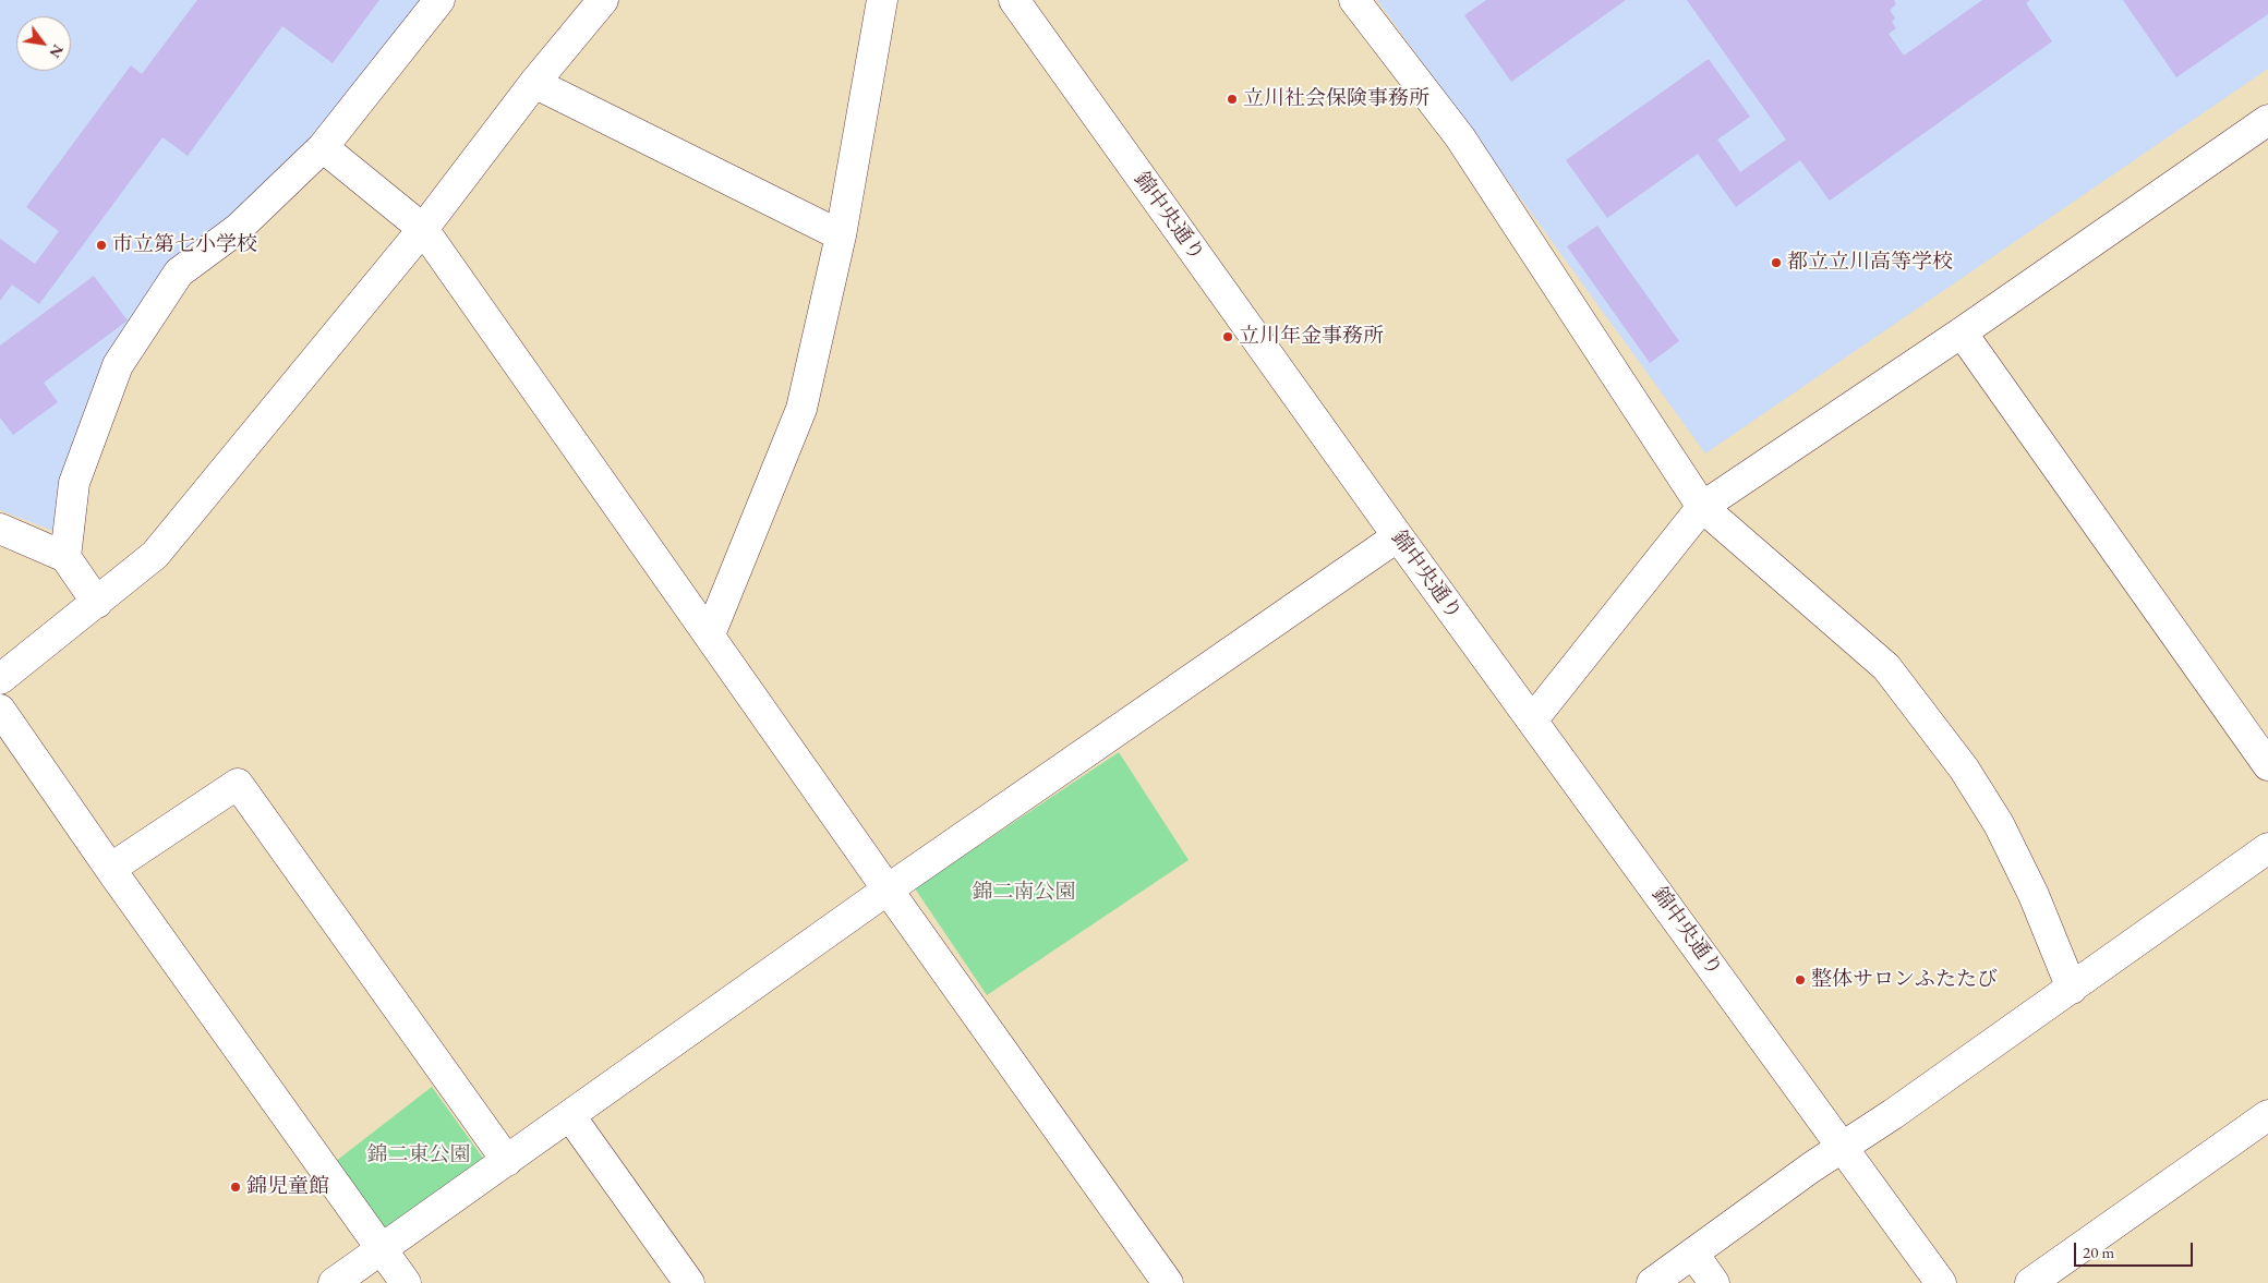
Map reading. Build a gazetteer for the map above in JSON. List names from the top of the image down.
{
  "streets": {
    "street": ["錦中央通り"]
  },
  "parks": ["錦二南公園", "錦二東公園"],
  "places": [
    "立川社会保険事務所",
    "市立第七小学校",
    "都立立川高等学校",
    "立川年金事務所",
    "整体サロンふたたび",
    "錦児童館"
  ],
  "scale_bar": "20 m",
  "north": "bottom right"
}
